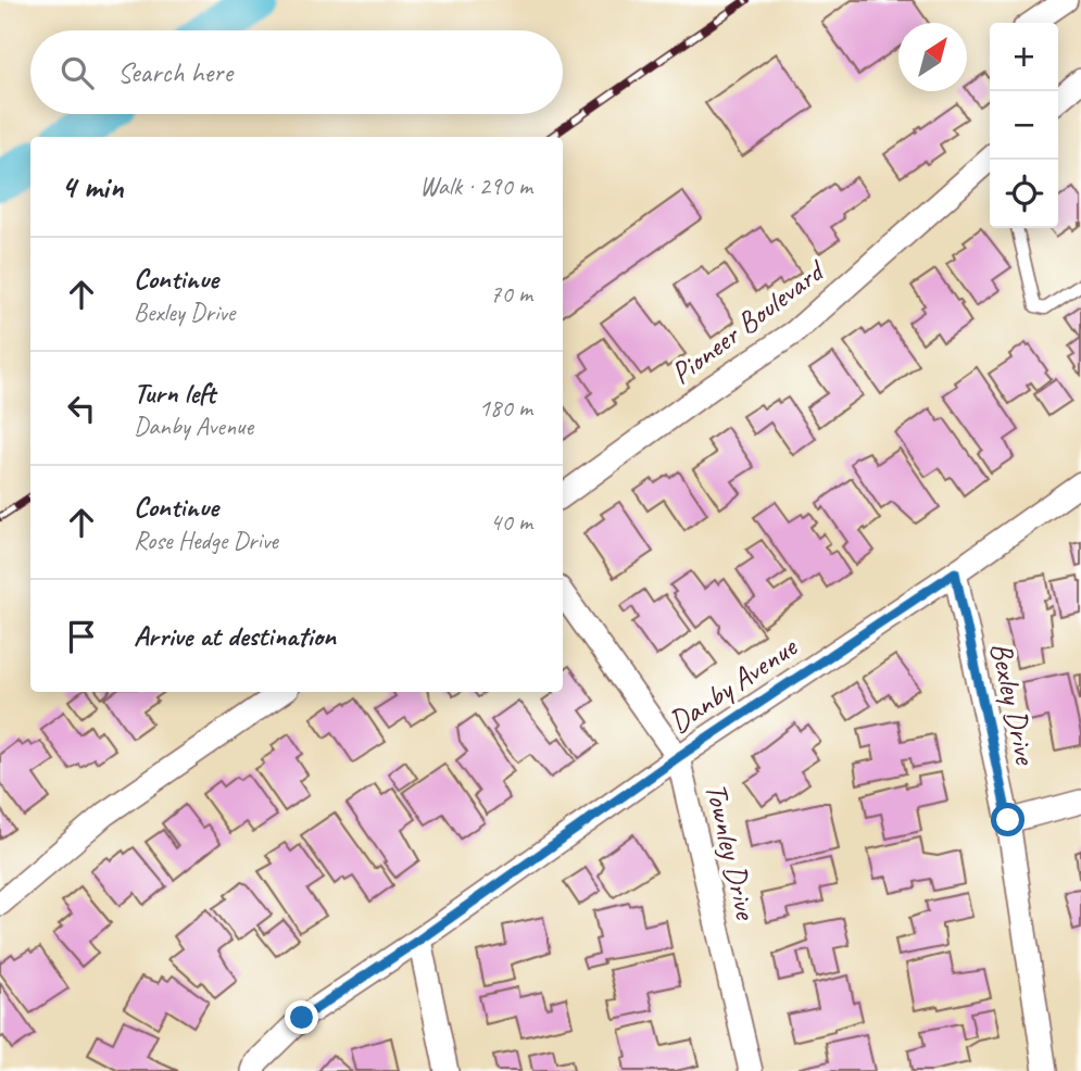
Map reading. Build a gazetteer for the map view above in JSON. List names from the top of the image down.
{
  "streets": {
    "street": [
      "Pioneer Boulevard",
      "Danby Avenue",
      "Bexley Drive",
      "Townley Drive"
    ]
  },
  "crossings": [
    ["Danby Avenue", "Bexley Drive"],
    ["Danby Avenue", "Townley Drive"]
  ],
  "north": "top right",
  "page": {
    "map_buttons": ["+", "−"],
    "search": "Search here",
    "heading": ["4 min", "Walk · 290 m"],
    "list": [
      ["Continue", "Bexley Drive", "70 m"],
      ["Turn left", "Danby Avenue", "180 m"],
      ["Continue", "Rose Hedge Drive", "40 m"],
      "Arrive at destination"
    ]
  }
}
